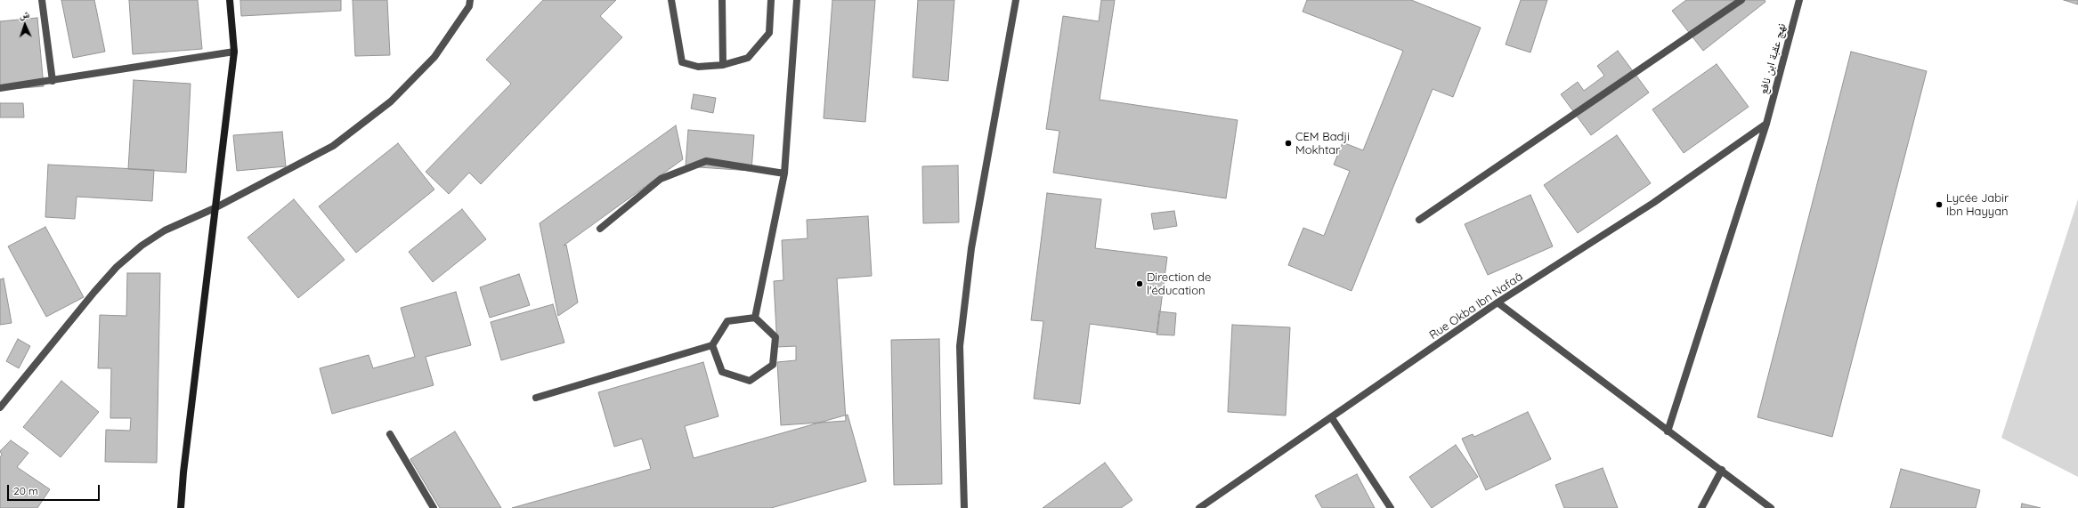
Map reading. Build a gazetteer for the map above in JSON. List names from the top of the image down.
{
  "streets": {
    "street": ["نهج عقبة ابن نافع", "Rue Okba Ibn Nafaâ"]
  },
  "crossings": [
    ["نهج عقبة ابن نافع", "Rue Okba Ibn Nafaâ"]
  ],
  "places": ["CEM Badji Mokhtar", "Lycée Jabir Ibn Hayyan", "Direction de l'éducation"],
  "scale_bar": "20 m",
  "north": "top"
}
